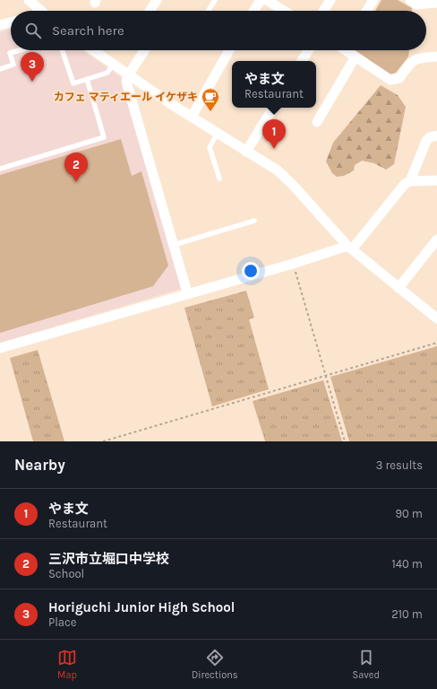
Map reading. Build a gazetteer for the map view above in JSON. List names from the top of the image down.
{
  "places": {
    "cafe": ["カフェ マティエール イケザキ"]
  },
  "page": {
    "search": "Search here",
    "pins": ["3", "1", "2"],
    "popup": ["やま文", "Restaurant"],
    "heading": ["Nearby", "3 results"],
    "list": [
      {
        "mark": "1",
        "name": "やま文",
        "note": "Restaurant",
        "value": "90 m"
      },
      {
        "mark": "2",
        "name": "三沢市立堀口中学校",
        "note": "School",
        "value": "140 m"
      },
      {
        "mark": "3",
        "name": "Horiguchi Junior High School",
        "note": "Place",
        "value": "210 m"
      }
    ],
    "nav": ["Map", "Directions", "Saved"]
  }
}
